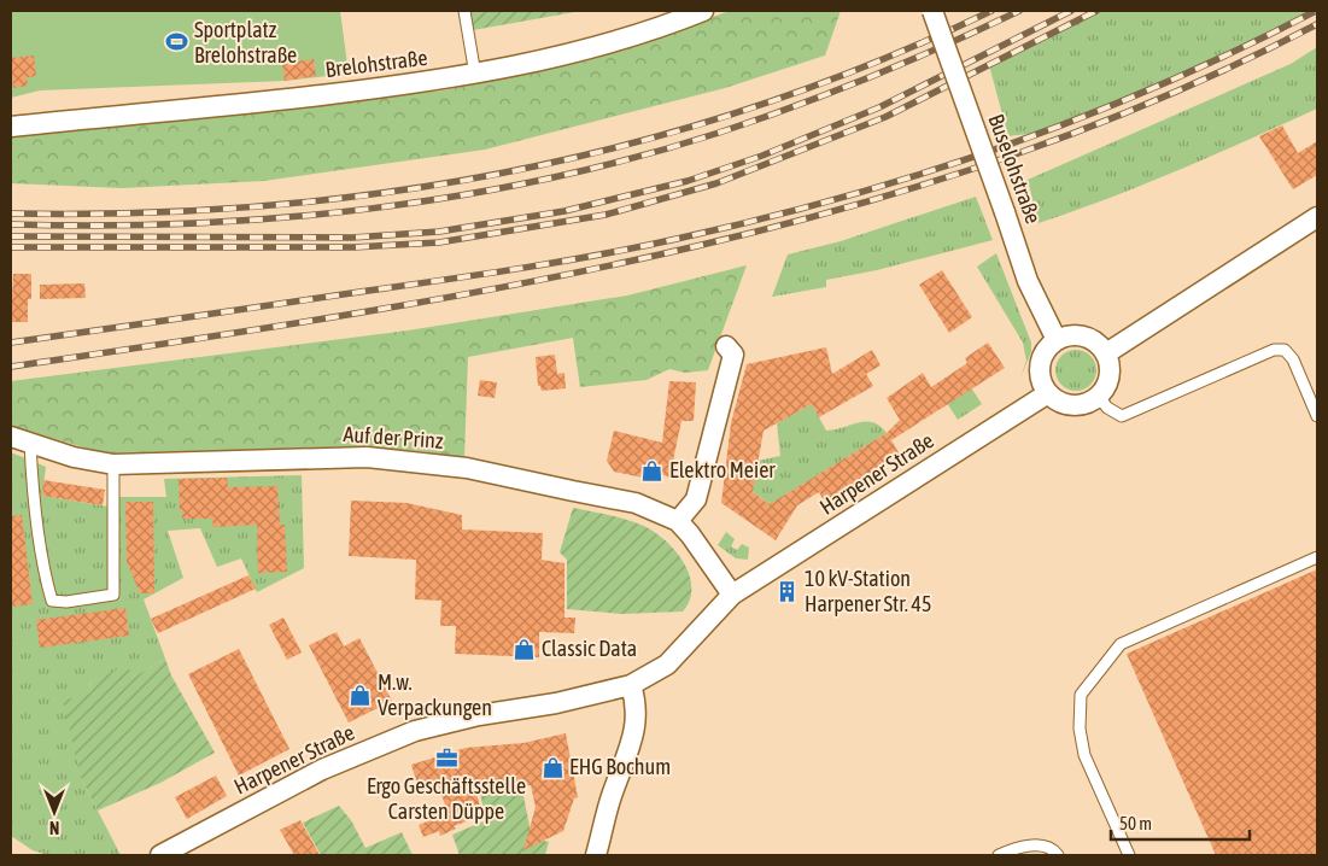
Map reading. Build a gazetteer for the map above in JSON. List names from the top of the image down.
{
  "streets": {
    "street": [
      "Brelohstraße",
      "Buselohstraße",
      "Auf der Prinz",
      "Harpener Straße"
    ]
  },
  "crossings": [
    ["Buselohstraße", "Harpener Straße"],
    ["Auf der Prinz", "Harpener Straße"]
  ],
  "places": {
    "sports": ["Sportplatz Brelohstraße"],
    "shop": [
      "Elektro Meier",
      "Classic Data",
      "M.w. Verpackungen",
      "EHG Bochum"
    ],
    "building": ["10 kV-Station Harpener Str. 45"],
    "office": ["Ergo Geschäftsstelle Carsten Düppe"]
  },
  "scale_bar": "50 m",
  "north": "bottom"
}
